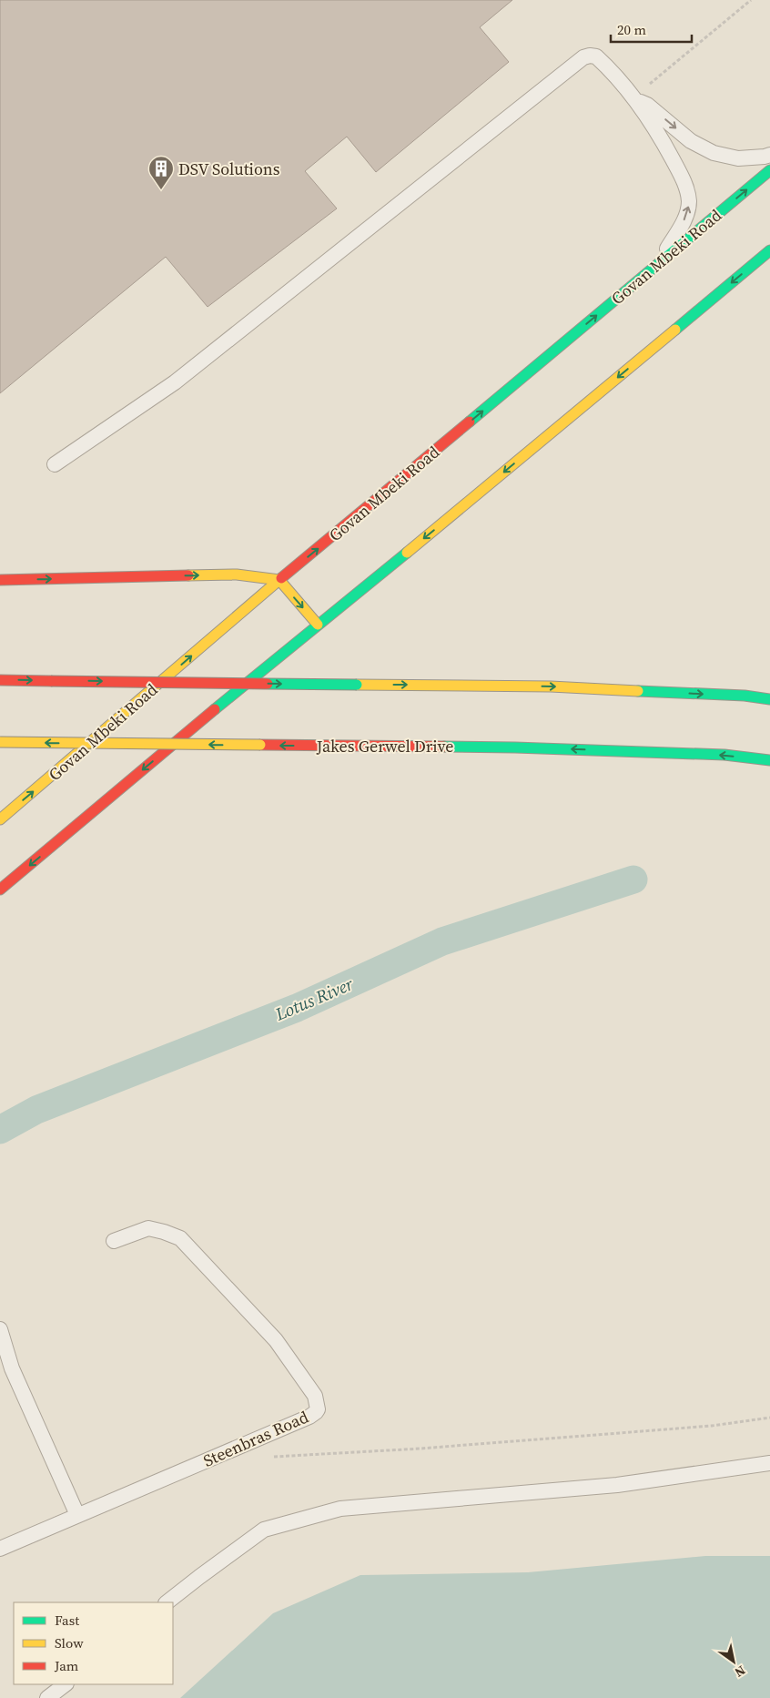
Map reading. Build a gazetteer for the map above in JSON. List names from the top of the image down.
{
  "streets": {
    "main road": ["Govan Mbeki Road", "Jakes Gerwel Drive"],
    "lane": ["Steenbras Road"]
  },
  "water": ["Lotus River"],
  "places": {
    "building": ["DSV Solutions"]
  },
  "legend": ["Fast", "Slow", "Jam"],
  "scale_bar": "20 m",
  "north": "bottom right"
}
